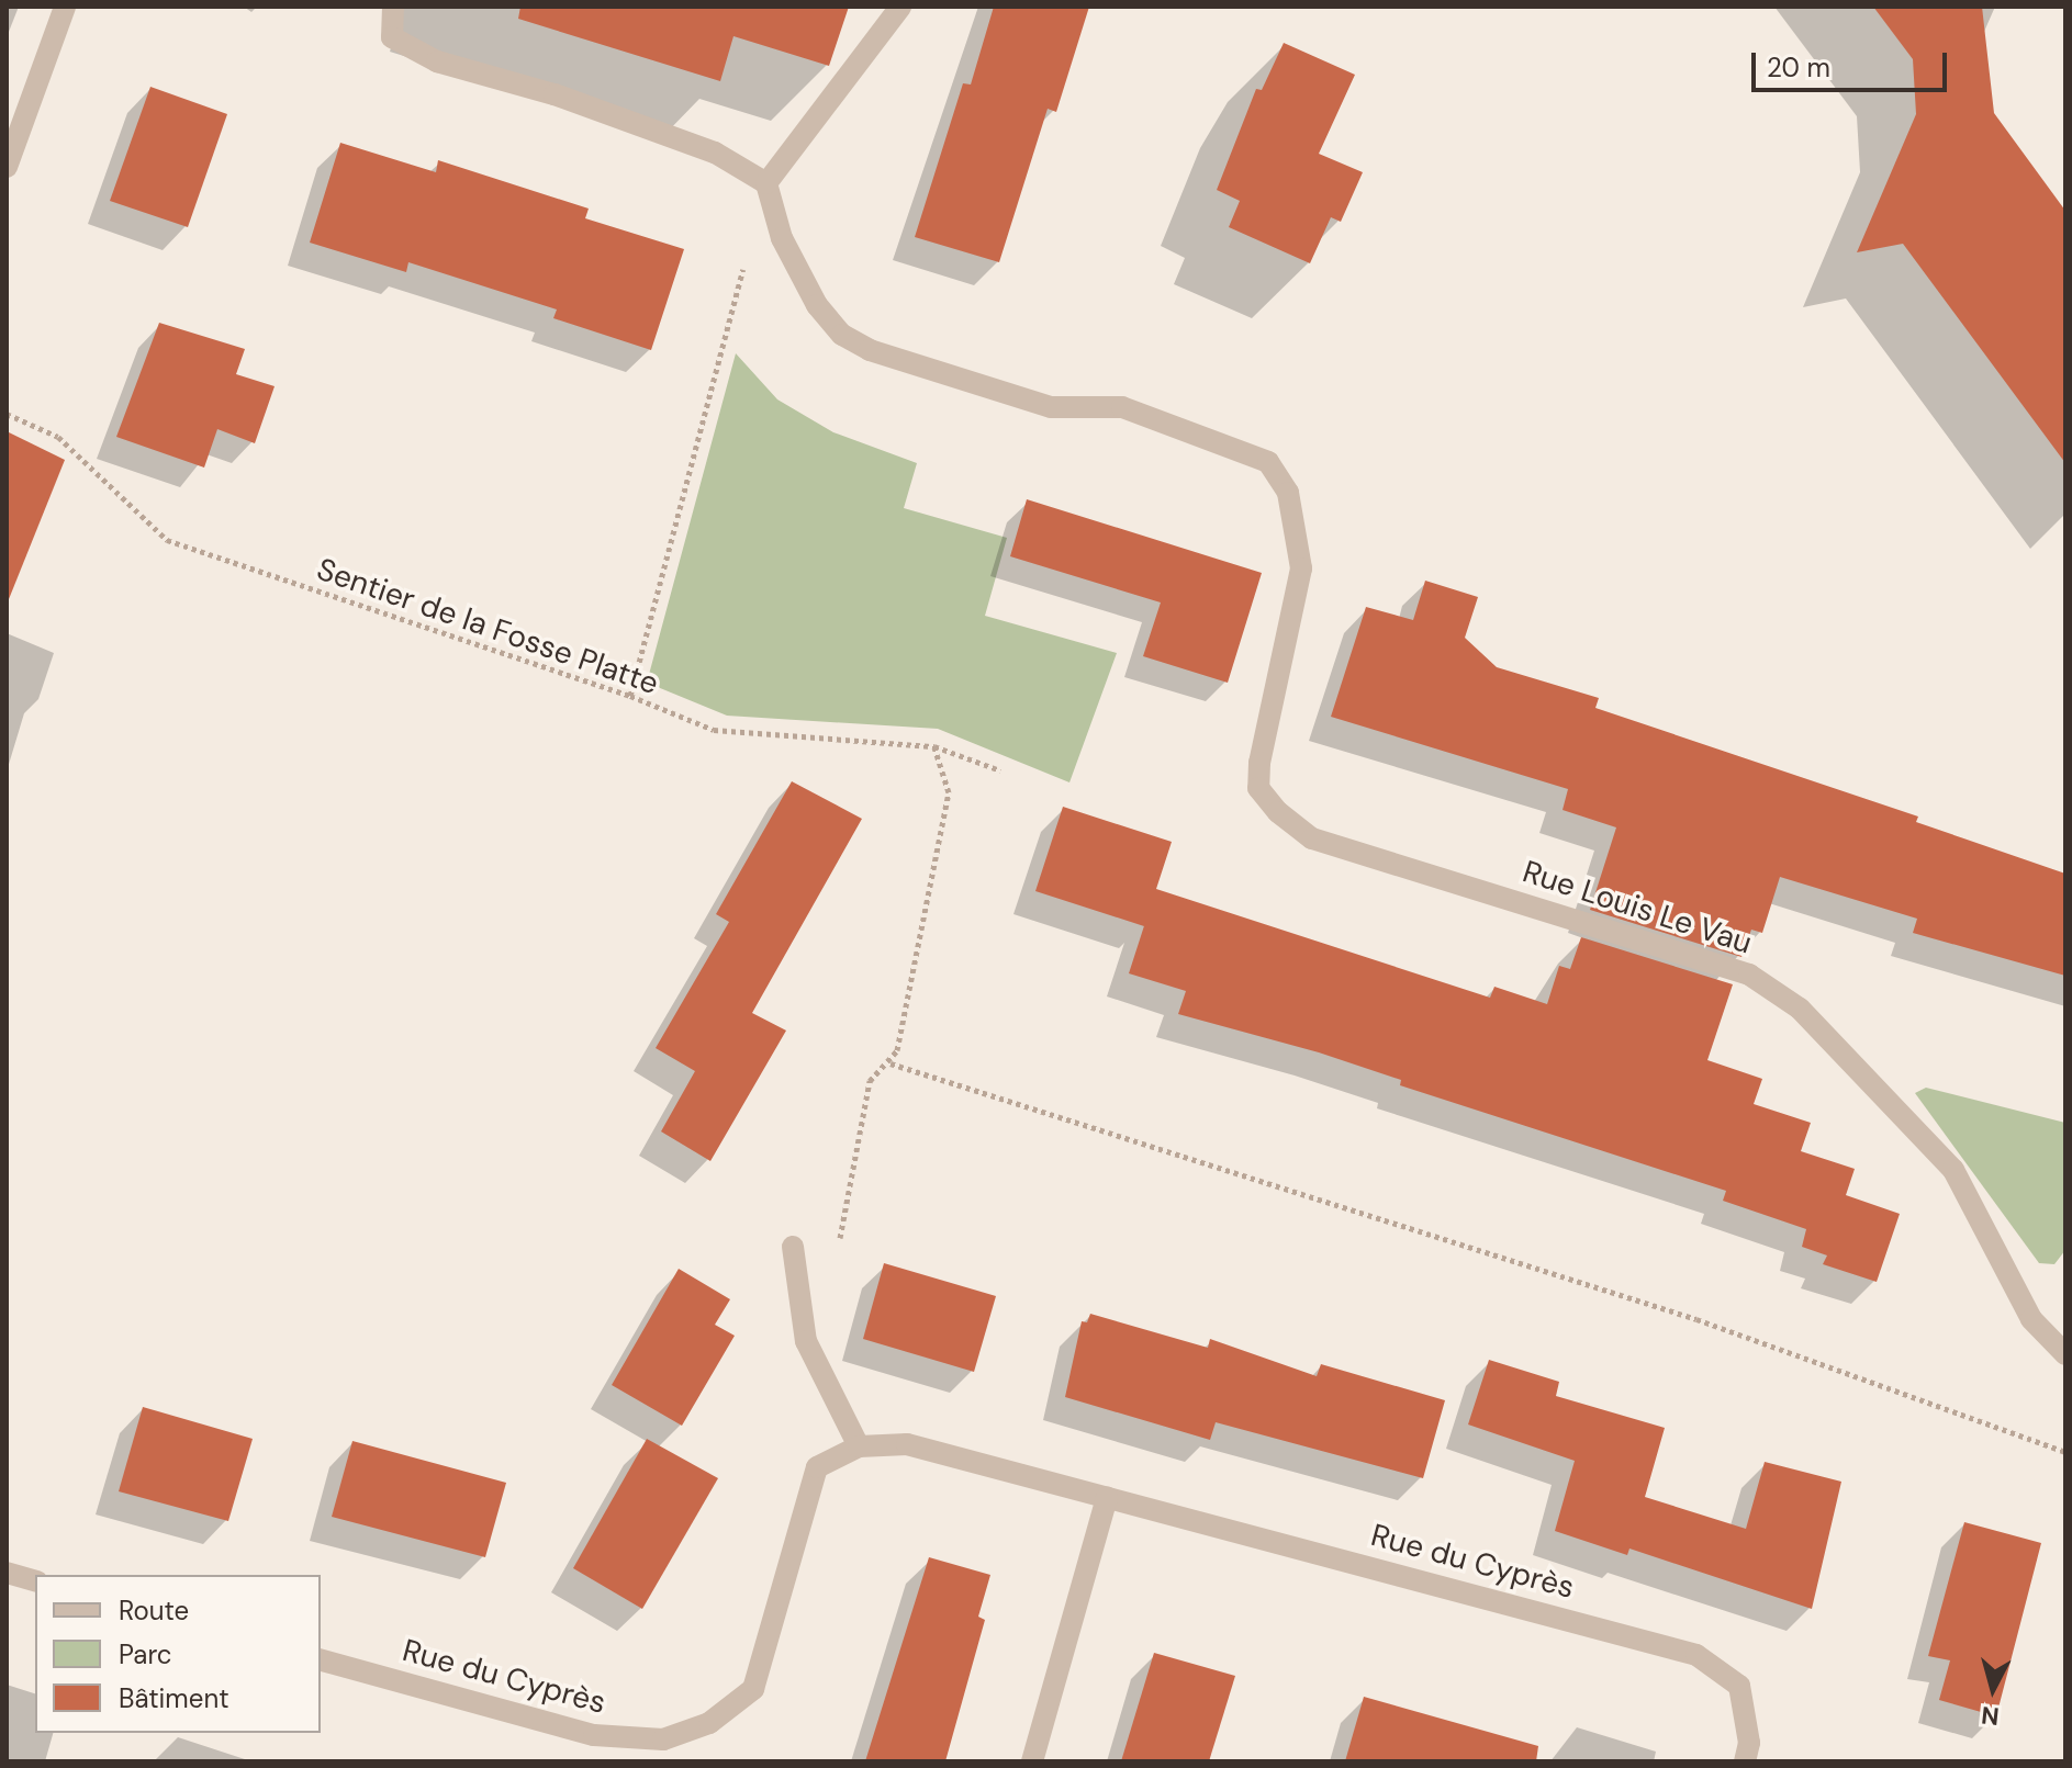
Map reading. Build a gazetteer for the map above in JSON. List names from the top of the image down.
{
  "streets": {
    "street": ["Rue Louis Le Vau", "Rue du Cyprès"],
    "path": ["Sentier de la Fosse Platte"]
  },
  "legend": ["Route", "Parc", "Bâtiment"],
  "scale_bar": "20 m",
  "north": "bottom"
}
